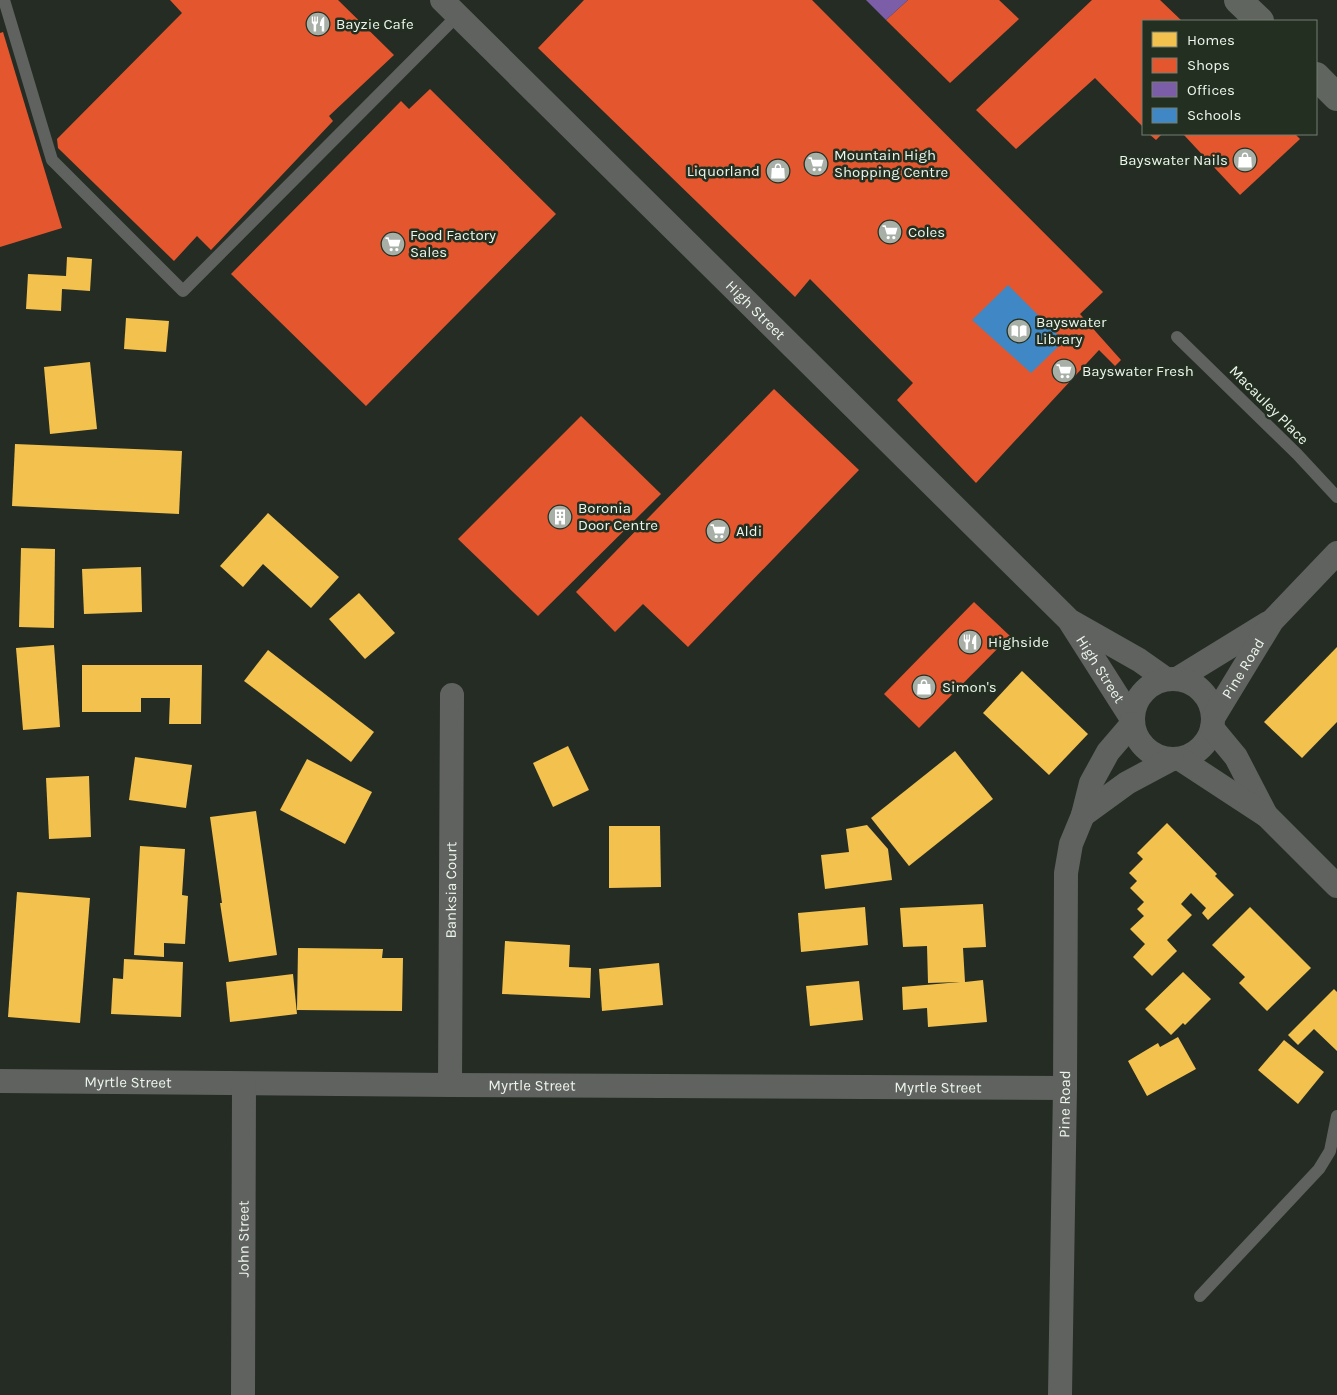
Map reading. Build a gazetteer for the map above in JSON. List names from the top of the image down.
{
  "streets": {
    "street": [
      "High Street",
      "Pine Road",
      "Banksia Court",
      "Myrtle Street",
      "John Street"
    ],
    "lane": ["Macauley Place"]
  },
  "crossings": [
    ["High Street", "Pine Road"],
    ["Pine Road", "Myrtle Street"],
    ["Banksia Court", "Myrtle Street"],
    ["Myrtle Street", "John Street"]
  ],
  "places": {
    "restaurant": ["Bayzie Cafe", "Highside"],
    "shop": ["Bayswater Nails", "Liquorland", "Simon's"],
    "supermarket": [
      "Mountain High Shopping Centre",
      "Coles",
      "Food Factory Sales",
      "Bayswater Fresh",
      "Aldi"
    ],
    "library": ["Bayswater Library"],
    "building": ["Boronia Door Centre"]
  },
  "legend": [
    "Homes",
    "Shops",
    "Offices",
    "Schools"
  ]
}
